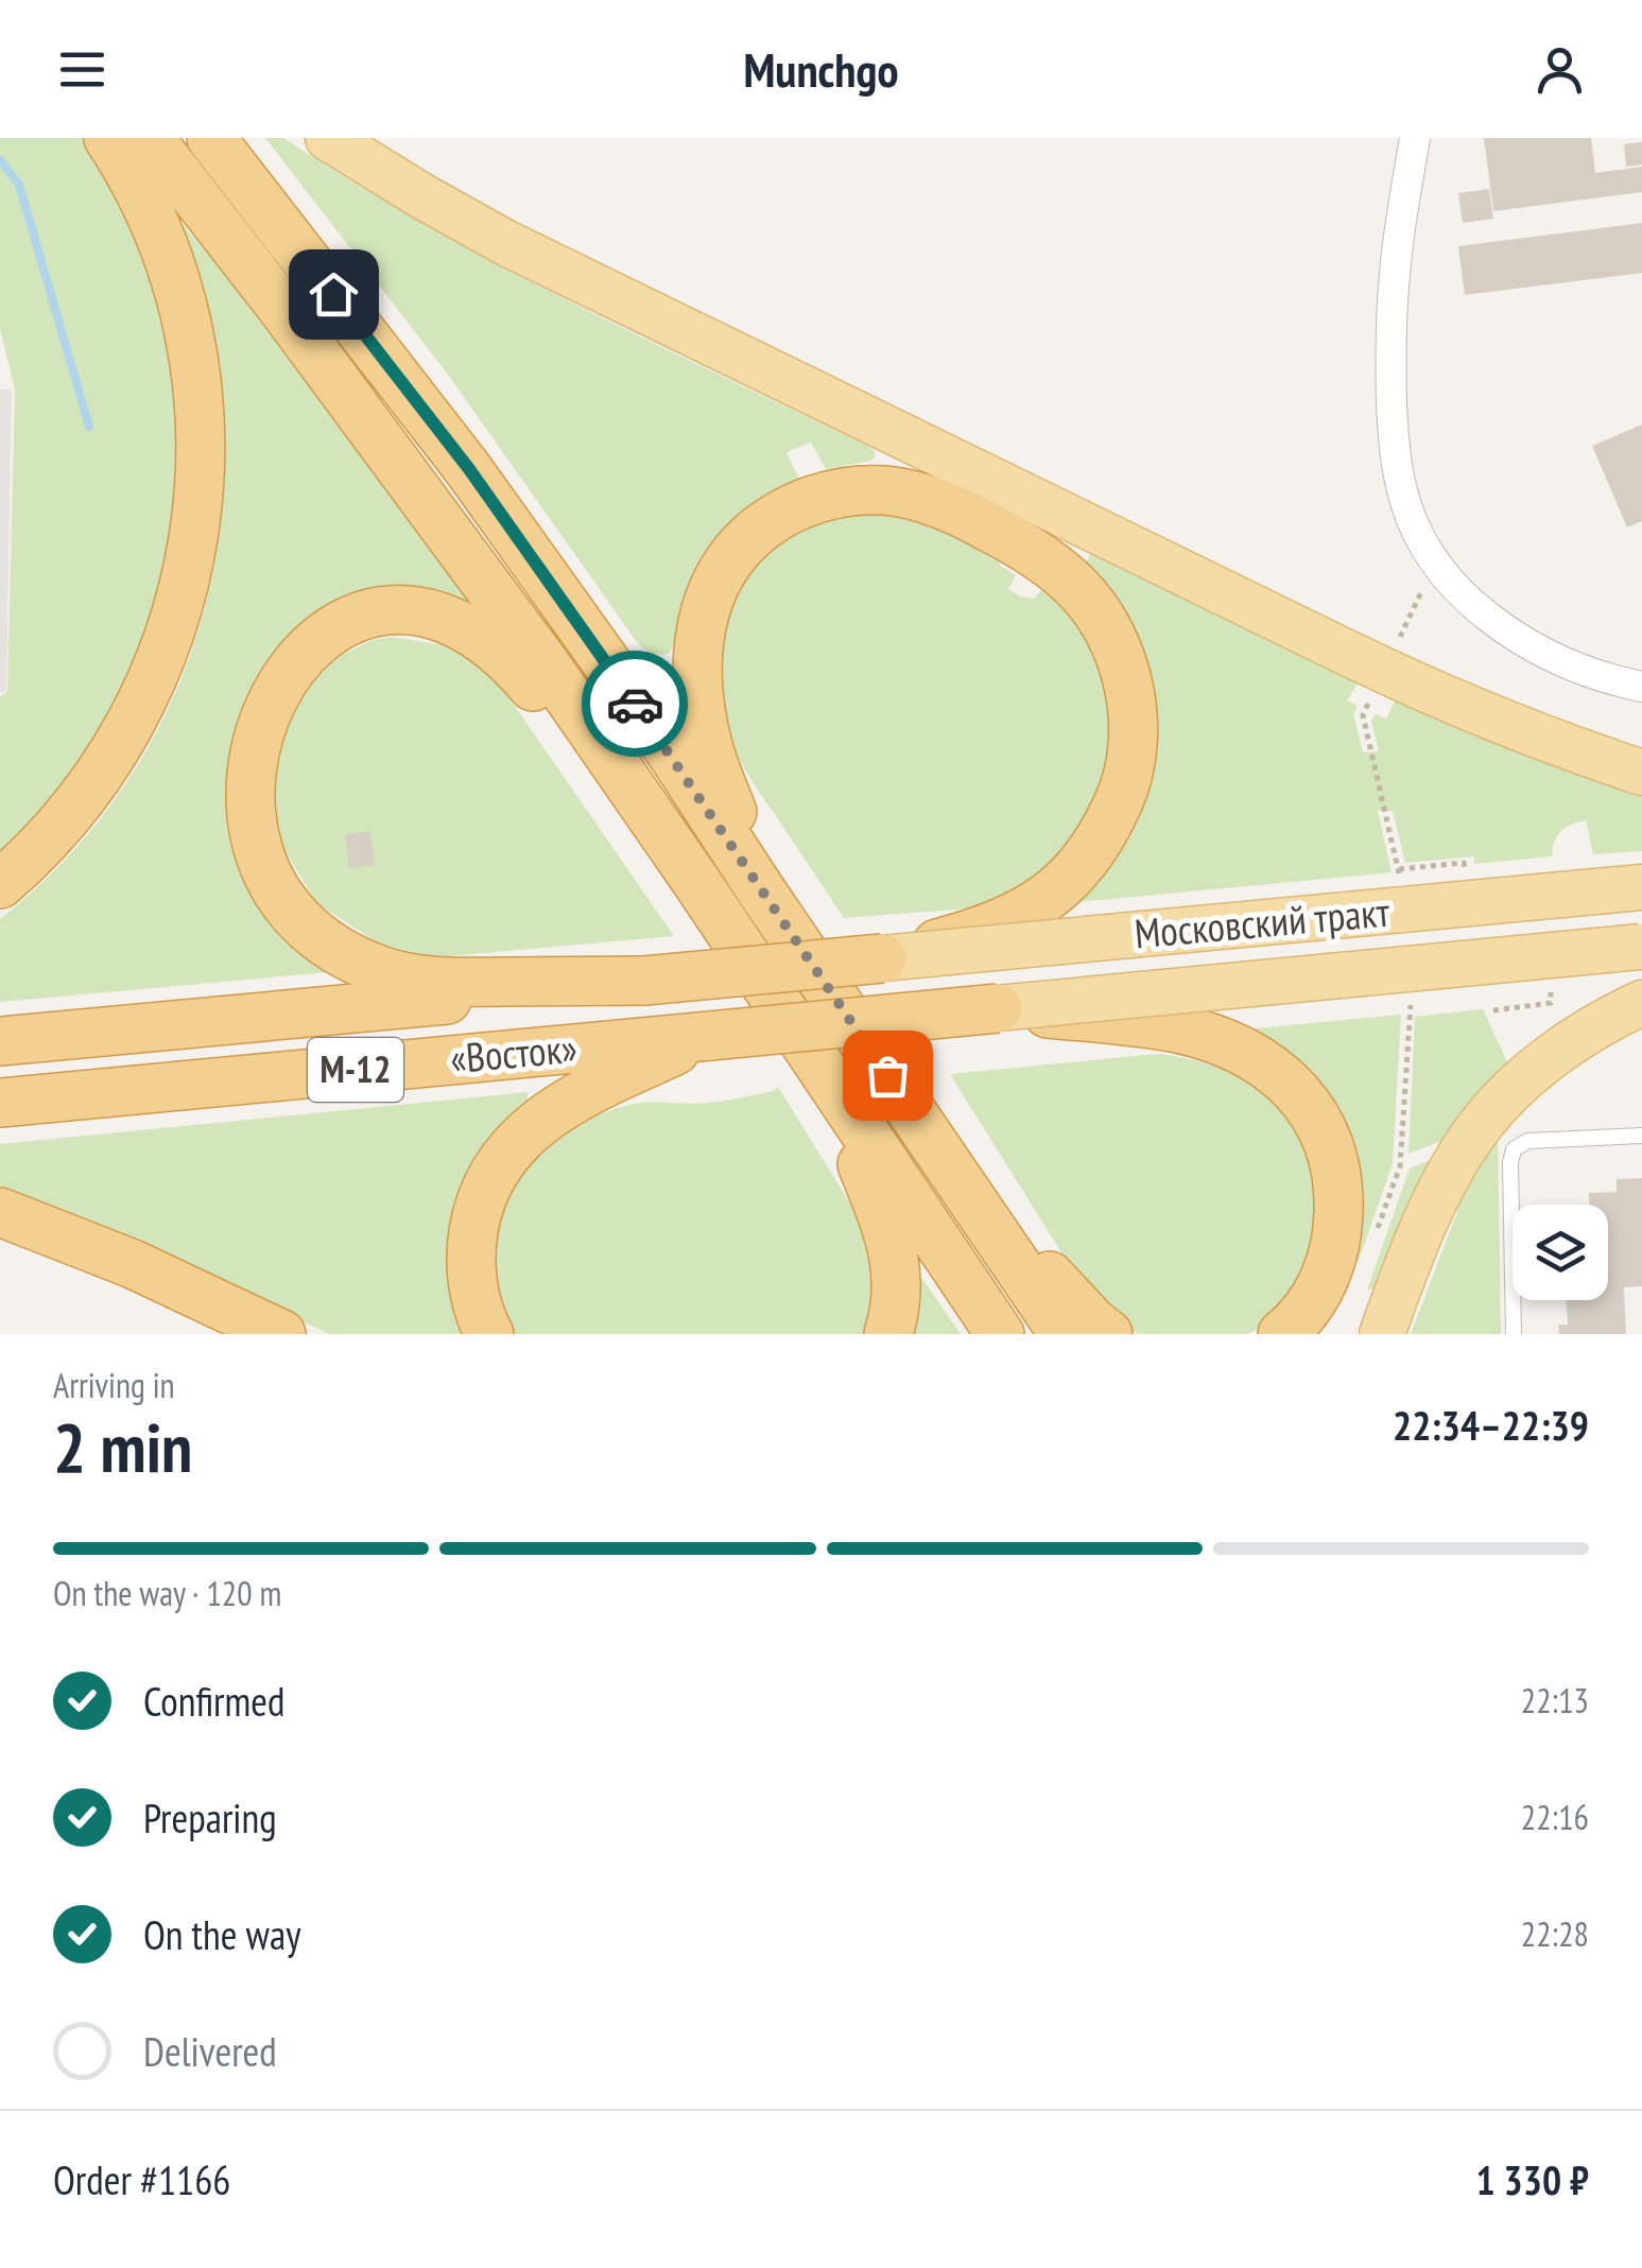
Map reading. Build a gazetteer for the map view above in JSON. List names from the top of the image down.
{
  "streets": {
    "highway": ["«Восток»", "М-12"],
    "main road": ["Московский тракт"]
  },
  "crossings": [
    ["Московский тракт", "«Восток»"]
  ],
  "page": {
    "header": "Munchgo",
    "heading": ["2 min", "Arriving in", "22:34–22:39"],
    "panel": ["Order #1166", "1 330 ₽"],
    "bar": "On the way · 120 m",
    "list": [
      ["Confirmed", "22:13"],
      ["Preparing", "22:16"],
      ["On the way", "22:28"],
      "Delivered"
    ]
  }
}
